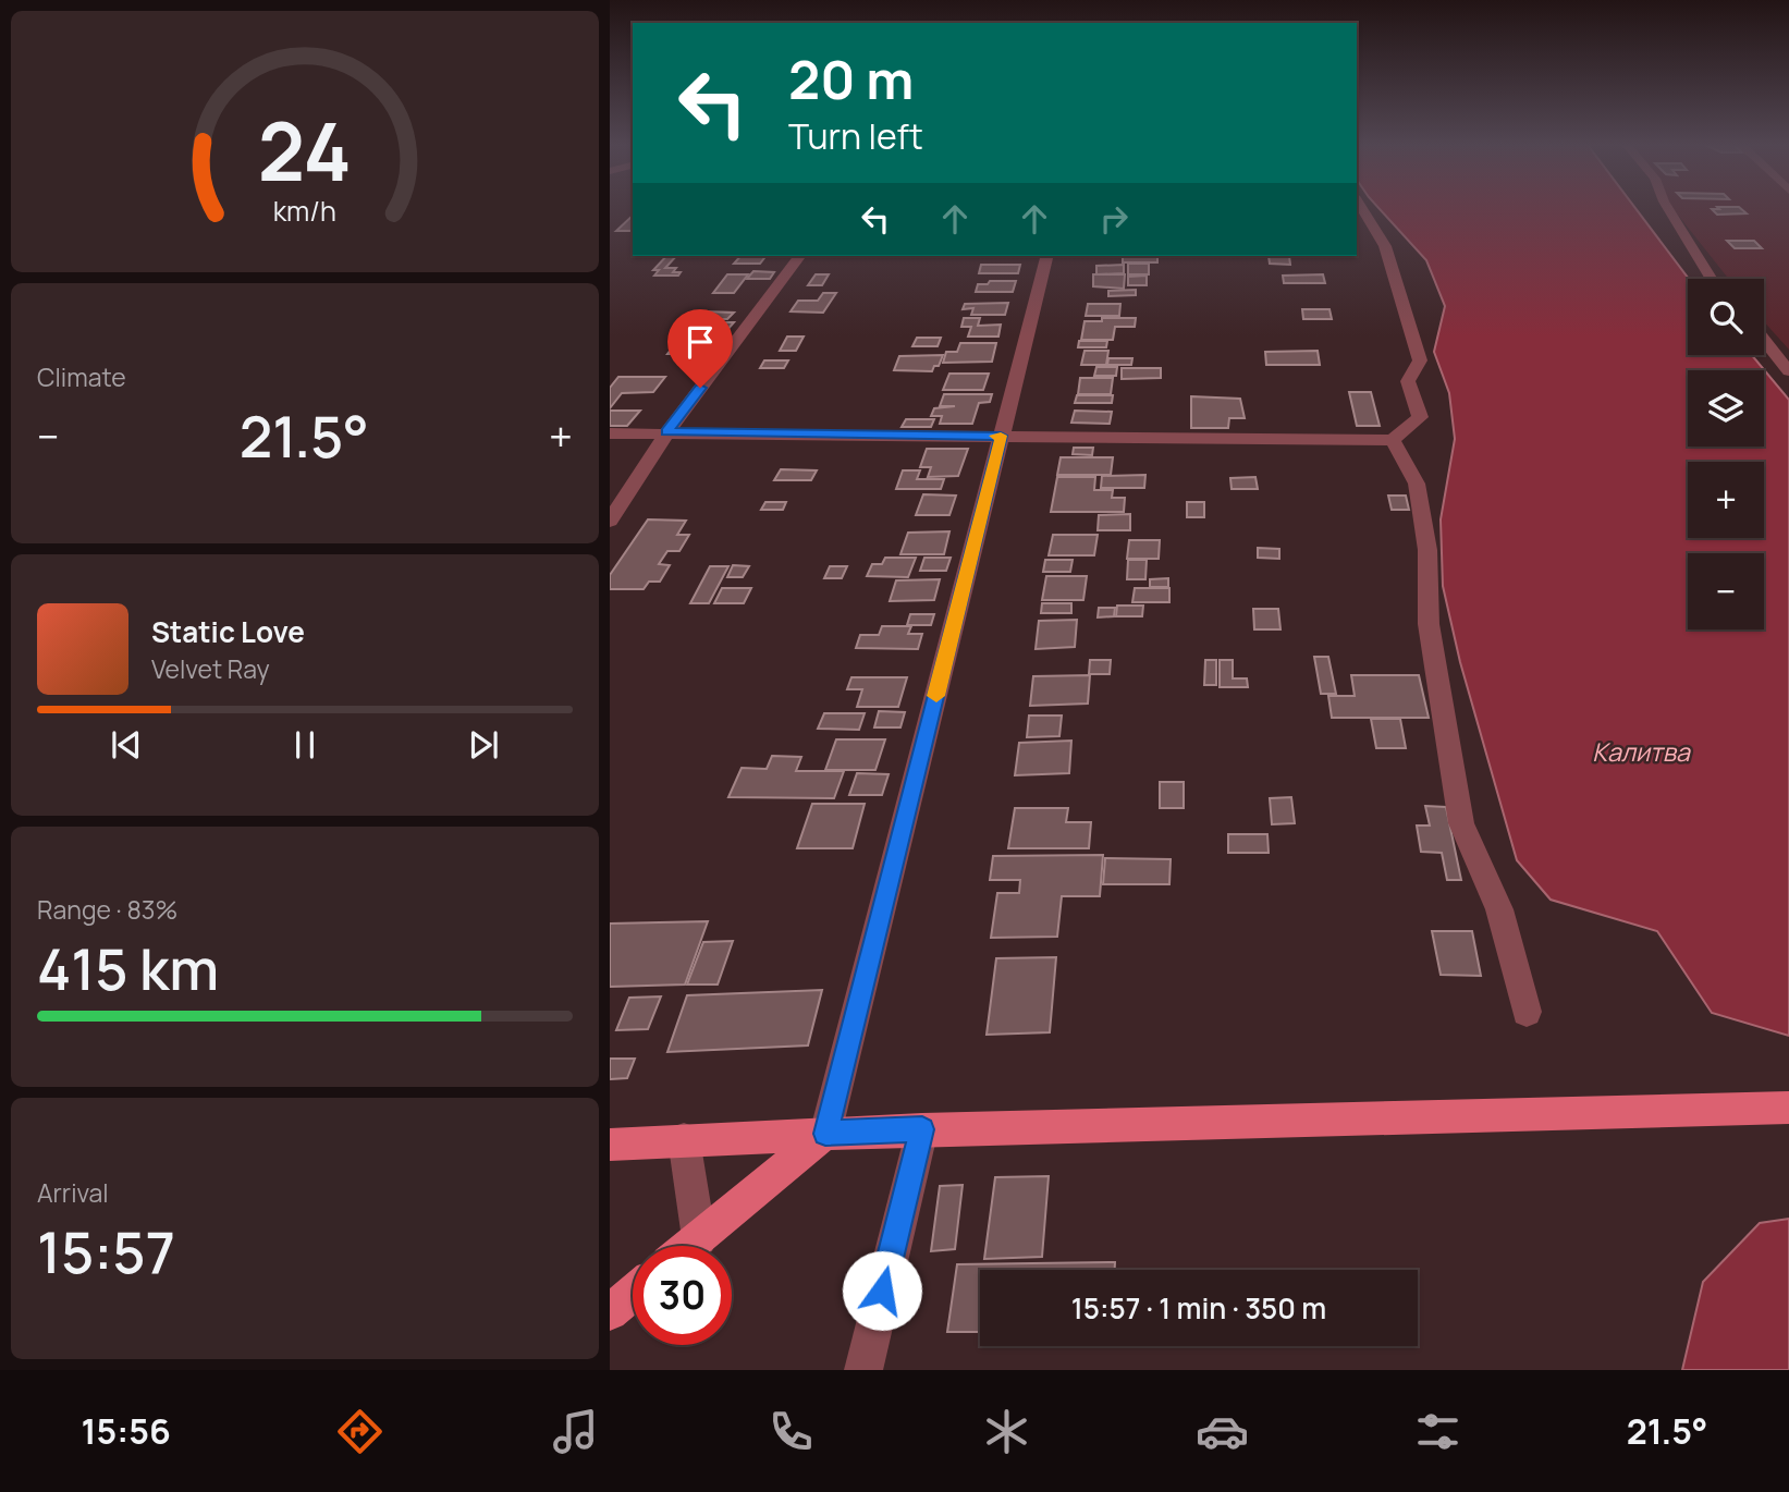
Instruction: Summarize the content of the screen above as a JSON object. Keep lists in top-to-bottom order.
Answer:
{
  "water": ["Калитва"],
  "page": {
    "turn": ["20 m", "Turn left"],
    "map_buttons": ["+", "−"],
    "tile": [
      "Climate",
      ["Range · 83%", "415 km"],
      ["Arrival", "15:57"]
    ],
    "heat": ["−", "21.5°", "+"],
    "song": ["Static Love", "Velvet Ray"],
    "limit": "30",
    "trip": "15:57 · 1 min · 350 m",
    "tabs": ["15:56", "21.5°"],
    "gauge": ["24", "km/h"]
  }
}
